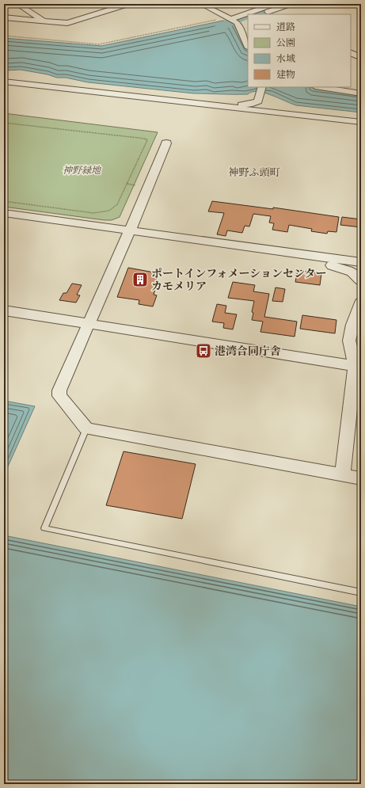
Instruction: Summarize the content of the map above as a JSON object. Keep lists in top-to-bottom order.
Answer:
{
  "districts": ["神野ふ頭町"],
  "parks": ["神野緑地"],
  "places": {
    "building": ["ポートインフォメーションセンター カモメリア"],
    "bus stop": ["港湾合同庁舎"]
  },
  "legend": [
    "道路",
    "公園",
    "水域",
    "建物"
  ]
}
